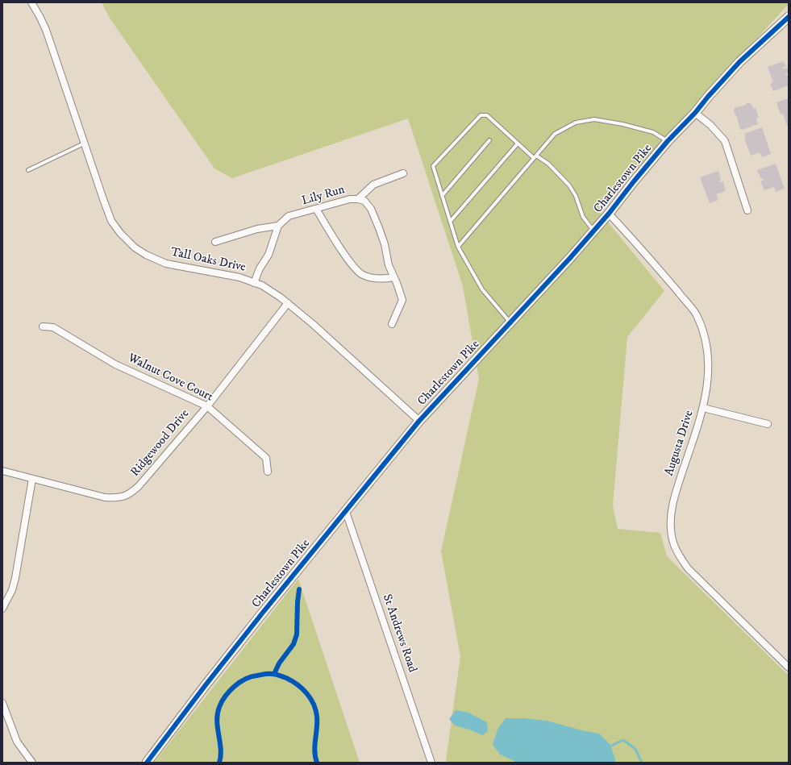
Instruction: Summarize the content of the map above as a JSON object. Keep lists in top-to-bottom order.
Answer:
{
  "streets": {
    "street": [
      "Charlestown Pike",
      "Lily Run",
      "Tall Oaks Drive",
      "Walnut Cove Court",
      "Ridgewood Drive",
      "Augusta Drive",
      "St Andrews Road"
    ]
  },
  "crossings": [
    ["Charlestown Pike", "Tall Oaks Drive"],
    ["Charlestown Pike", "Augusta Drive"],
    ["Charlestown Pike", "St Andrews Road"],
    ["Tall Oaks Drive", "Ridgewood Drive"],
    ["Walnut Cove Court", "Ridgewood Drive"]
  ]
}
